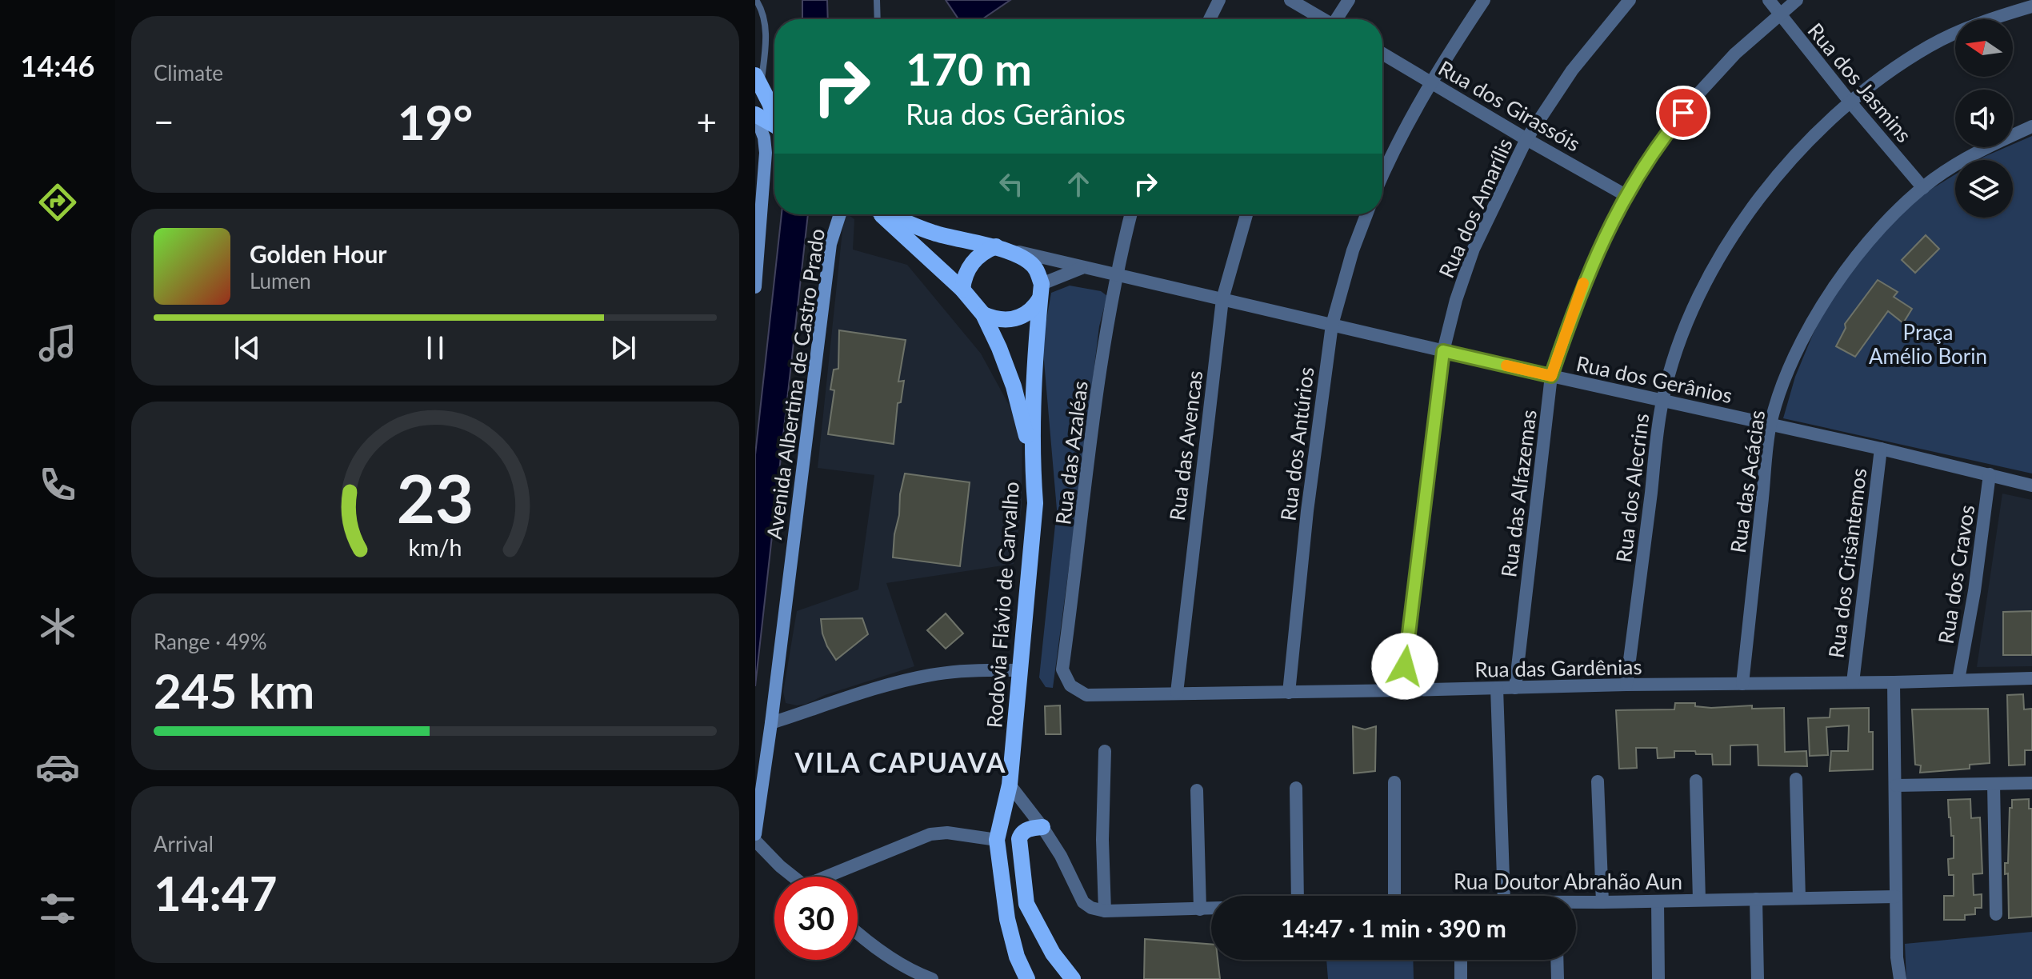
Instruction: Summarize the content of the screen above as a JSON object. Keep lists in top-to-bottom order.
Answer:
{
  "streets": {
    "main road": ["Avenida Albertina de Castro Prado", "Rodovia Flávio de Carvalho"],
    "street": [
      "Rua dos Jasmins",
      "Rua dos Girassóis",
      "Rua dos Amarílis",
      "Rua dos Gerânios",
      "Rua dos Antúrios",
      "Rua das Avencas",
      "Rua das Azaléas",
      "Rua das Acácias",
      "Rua dos Alecrins",
      "Rua das Alfazemas",
      "Rua dos Crisântemos",
      "Rua dos Cravos",
      "Rua das Gardênias",
      "Rua Doutor Abrahão Aun"
    ]
  },
  "crossings": [
    ["Rua dos Jasmins", "Rua das Acácias"],
    ["Rua dos Jasmins", "Rua dos Alecrins"],
    ["Rua dos Jasmins", "Rua das Alfazemas"],
    ["Rua dos Girassóis", "Rua dos Amarílis"],
    ["Rua dos Girassóis", "Rua das Alfazemas"],
    ["Rua dos Amarílis", "Rua dos Gerânios"],
    ["Rua dos Amarílis", "Rua das Gardênias"],
    ["Rua dos Gerânios", "Rua dos Antúrios"],
    ["Rua dos Gerânios", "Rua das Avencas"],
    ["Rua dos Gerânios", "Rua das Azaléas"],
    ["Rua dos Gerânios", "Rua das Acácias"],
    ["Rua dos Gerânios", "Rua dos Alecrins"],
    ["Rua dos Gerânios", "Rua das Alfazemas"],
    ["Rua dos Gerânios", "Rua dos Crisântemos"],
    ["Rua dos Gerânios", "Rua dos Cravos"],
    ["Rua dos Gerânios", "Rodovia Flávio de Carvalho"],
    ["Rua dos Antúrios", "Rua das Gardênias"],
    ["Rua das Avencas", "Rua das Gardênias"],
    ["Rua das Azaléas", "Rua das Gardênias"],
    ["Rua das Acácias", "Rua das Gardênias"],
    ["Rua dos Alecrins", "Rua das Gardênias"],
    ["Rua das Alfazemas", "Rua das Gardênias"],
    ["Rua dos Crisântemos", "Rua das Gardênias"],
    ["Rua dos Cravos", "Rua das Gardênias"]
  ],
  "districts": ["VILA CAPUAVA"],
  "parks": ["Praça Amélio Borin"],
  "north": "left",
  "page": {
    "tabs": "14:46",
    "tile": [
      "Climate",
      ["Range · 49%", "245 km"],
      ["Arrival", "14:47"]
    ],
    "turn": ["170 m", "Rua dos Gerânios"],
    "heat": ["−", "19°", "+"],
    "song": ["Golden Hour", "Lumen"],
    "limit": "30",
    "trip": "14:47 · 1 min · 390 m",
    "gauge": ["23", "km/h"]
  }
}
